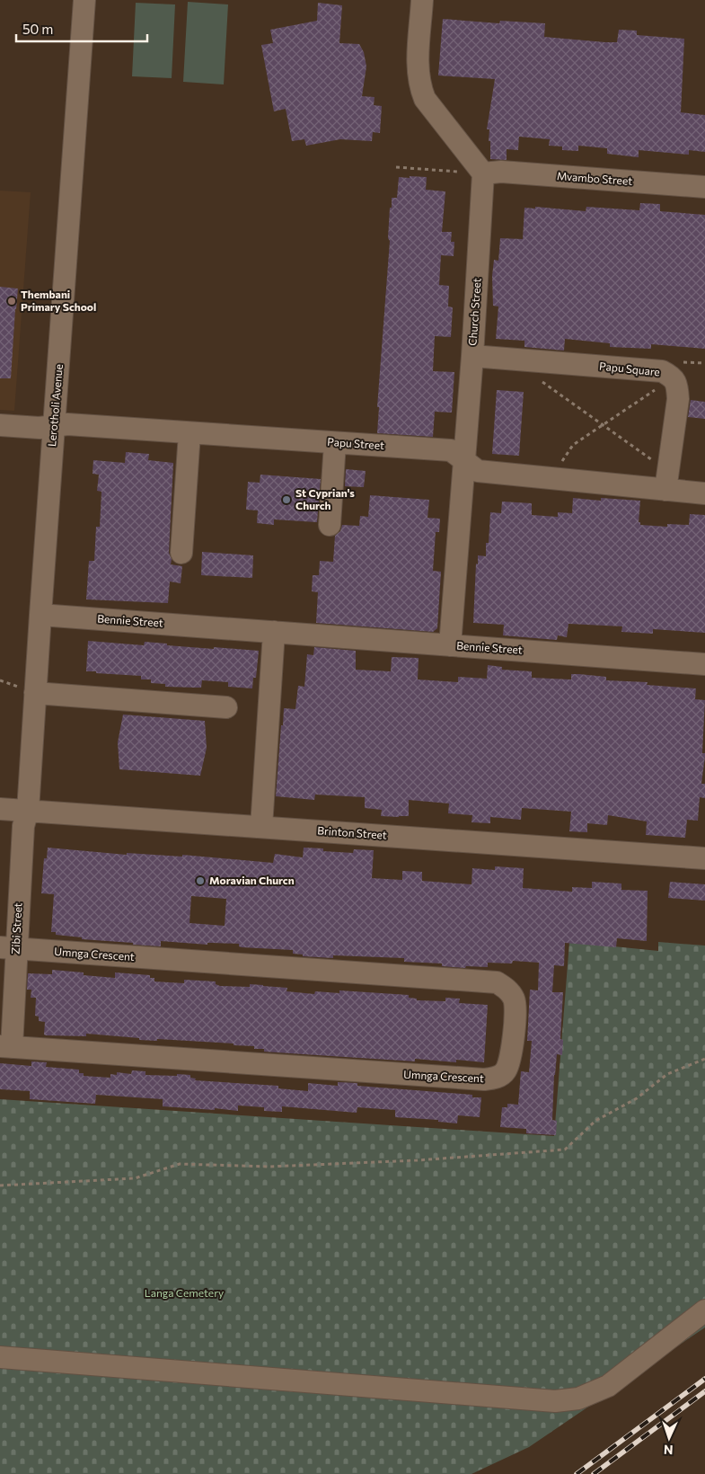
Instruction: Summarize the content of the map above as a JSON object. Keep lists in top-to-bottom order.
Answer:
{
  "streets": {
    "street": [
      "Mvambo Street",
      "Church Street",
      "Papu Square",
      "Lerotholi Avenue",
      "Papu Street",
      "Bennie Street",
      "Brinton Street",
      "Zibi Street",
      "Umnga Crescent"
    ]
  },
  "crossings": [
    ["Mvambo Street", "Church Street"],
    ["Church Street", "Papu Square"],
    ["Church Street", "Papu Street"],
    ["Church Street", "Bennie Street"],
    ["Papu Square", "Papu Street"],
    ["Lerotholi Avenue", "Papu Street"],
    ["Lerotholi Avenue", "Bennie Street"],
    ["Lerotholi Avenue", "Brinton Street"],
    ["Lerotholi Avenue", "Zibi Street"],
    ["Brinton Street", "Zibi Street"],
    ["Zibi Street", "Umnga Crescent"]
  ],
  "parks": ["Langa Cemetery"],
  "places": ["Thembani Primary School", "St Cyprian's Church", "Moravian Churcn"],
  "scale_bar": "50 m",
  "north": "bottom"
}
